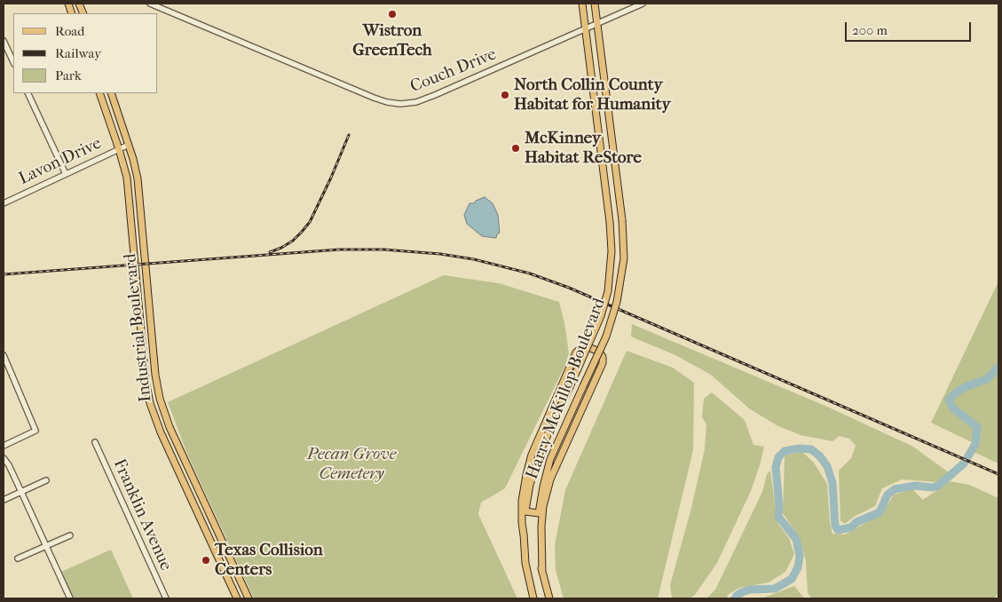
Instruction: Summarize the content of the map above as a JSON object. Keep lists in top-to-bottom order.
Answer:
{
  "streets": {
    "main road": ["Industrial Boulevard", "Harry McKillop Boulevard"],
    "street": ["Couch Drive", "Lavon Drive", "Franklin Avenue"]
  },
  "crossings": [
    ["Couch Drive", "Harry McKillop Boulevard"],
    ["Lavon Drive", "Industrial Boulevard"]
  ],
  "parks": ["Pecan Grove Cemetery"],
  "places": [
    "Wistron GreenTech",
    "North Collin County Habitat for Humanity",
    "McKinney Habitat ReStore",
    "Texas Collision Centers"
  ],
  "legend": ["Road", "Railway", "Park"],
  "scale_bar": "200 m"
}
